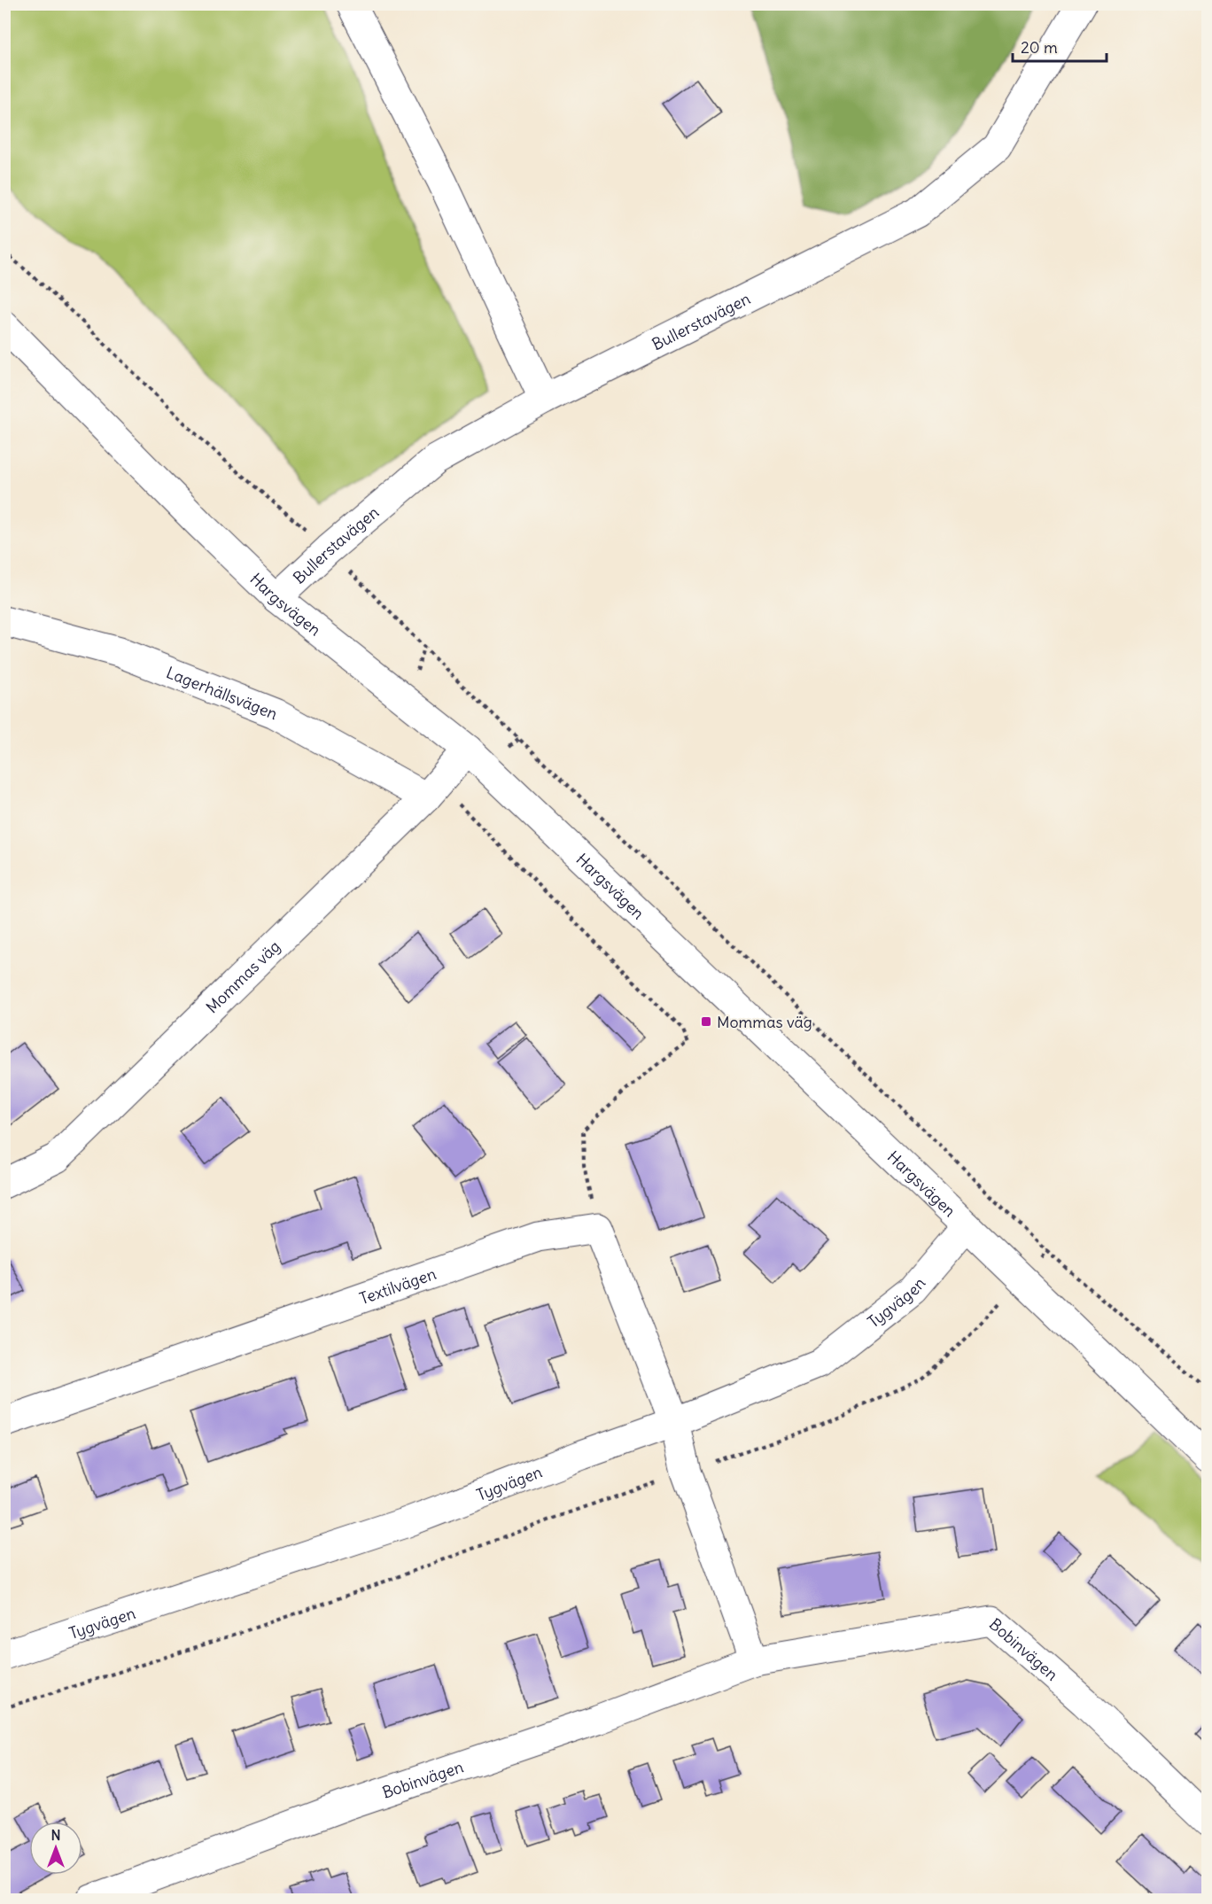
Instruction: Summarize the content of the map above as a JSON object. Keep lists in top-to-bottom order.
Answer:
{
  "streets": {
    "street": [
      "Bullerstavägen",
      "Hargsvägen",
      "Lagerhällsvägen",
      "Mommas väg",
      "Textilvägen",
      "Tygvägen",
      "Bobinvägen"
    ]
  },
  "crossings": [
    ["Bullerstavägen", "Hargsvägen"],
    ["Hargsvägen", "Mommas väg"],
    ["Hargsvägen", "Tygvägen"],
    ["Lagerhällsvägen", "Mommas väg"]
  ],
  "places": {
    "transit": ["Mommas väg"]
  },
  "scale_bar": "20 m",
  "north": "top"
}
